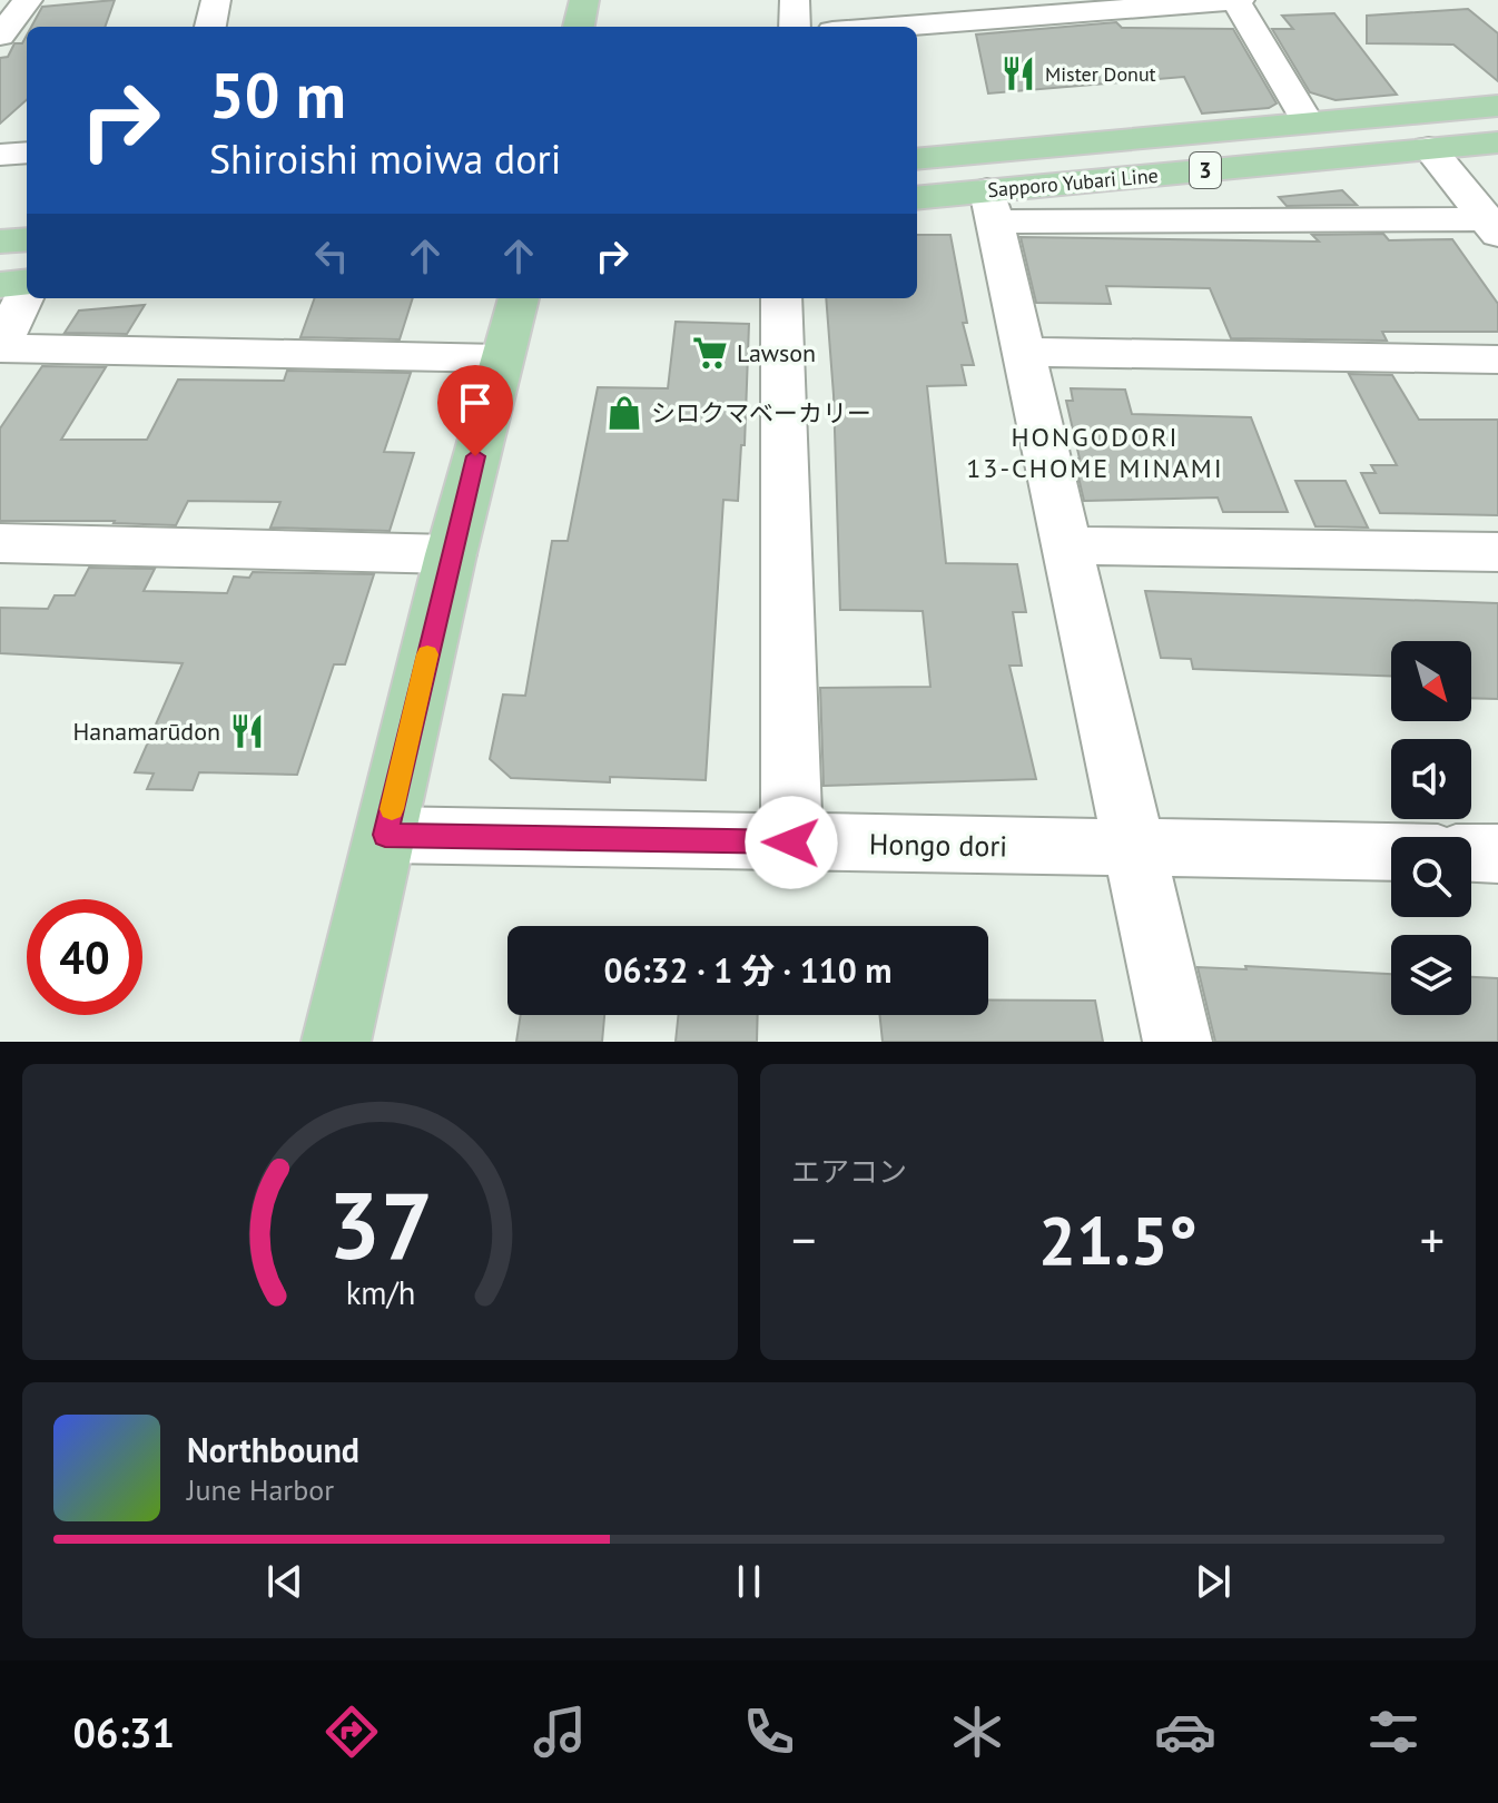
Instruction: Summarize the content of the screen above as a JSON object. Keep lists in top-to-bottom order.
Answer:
{
  "streets": {
    "main road": ["3", "Sapporo Yubari Line"],
    "street": ["Hongo dori"]
  },
  "districts": ["HONGODORI 13-CHOME MINAMI"],
  "places": {
    "restaurant": ["Mister Donut", "Hanamarūdon"],
    "supermarket": ["Lawson"],
    "shop": ["シロクマベーカリー"]
  },
  "north": "bottom right",
  "page": {
    "turn": ["50 m", "Shiroishi moiwa dori"],
    "limit": "40",
    "trip": "06:32 · 1 分 · 110 m",
    "tile": "エアコン",
    "heat": ["−", "21.5°", "+"],
    "song": ["Northbound", "June Harbor"],
    "tabs": "06:31",
    "gauge": ["37", "km/h"]
  }
}
